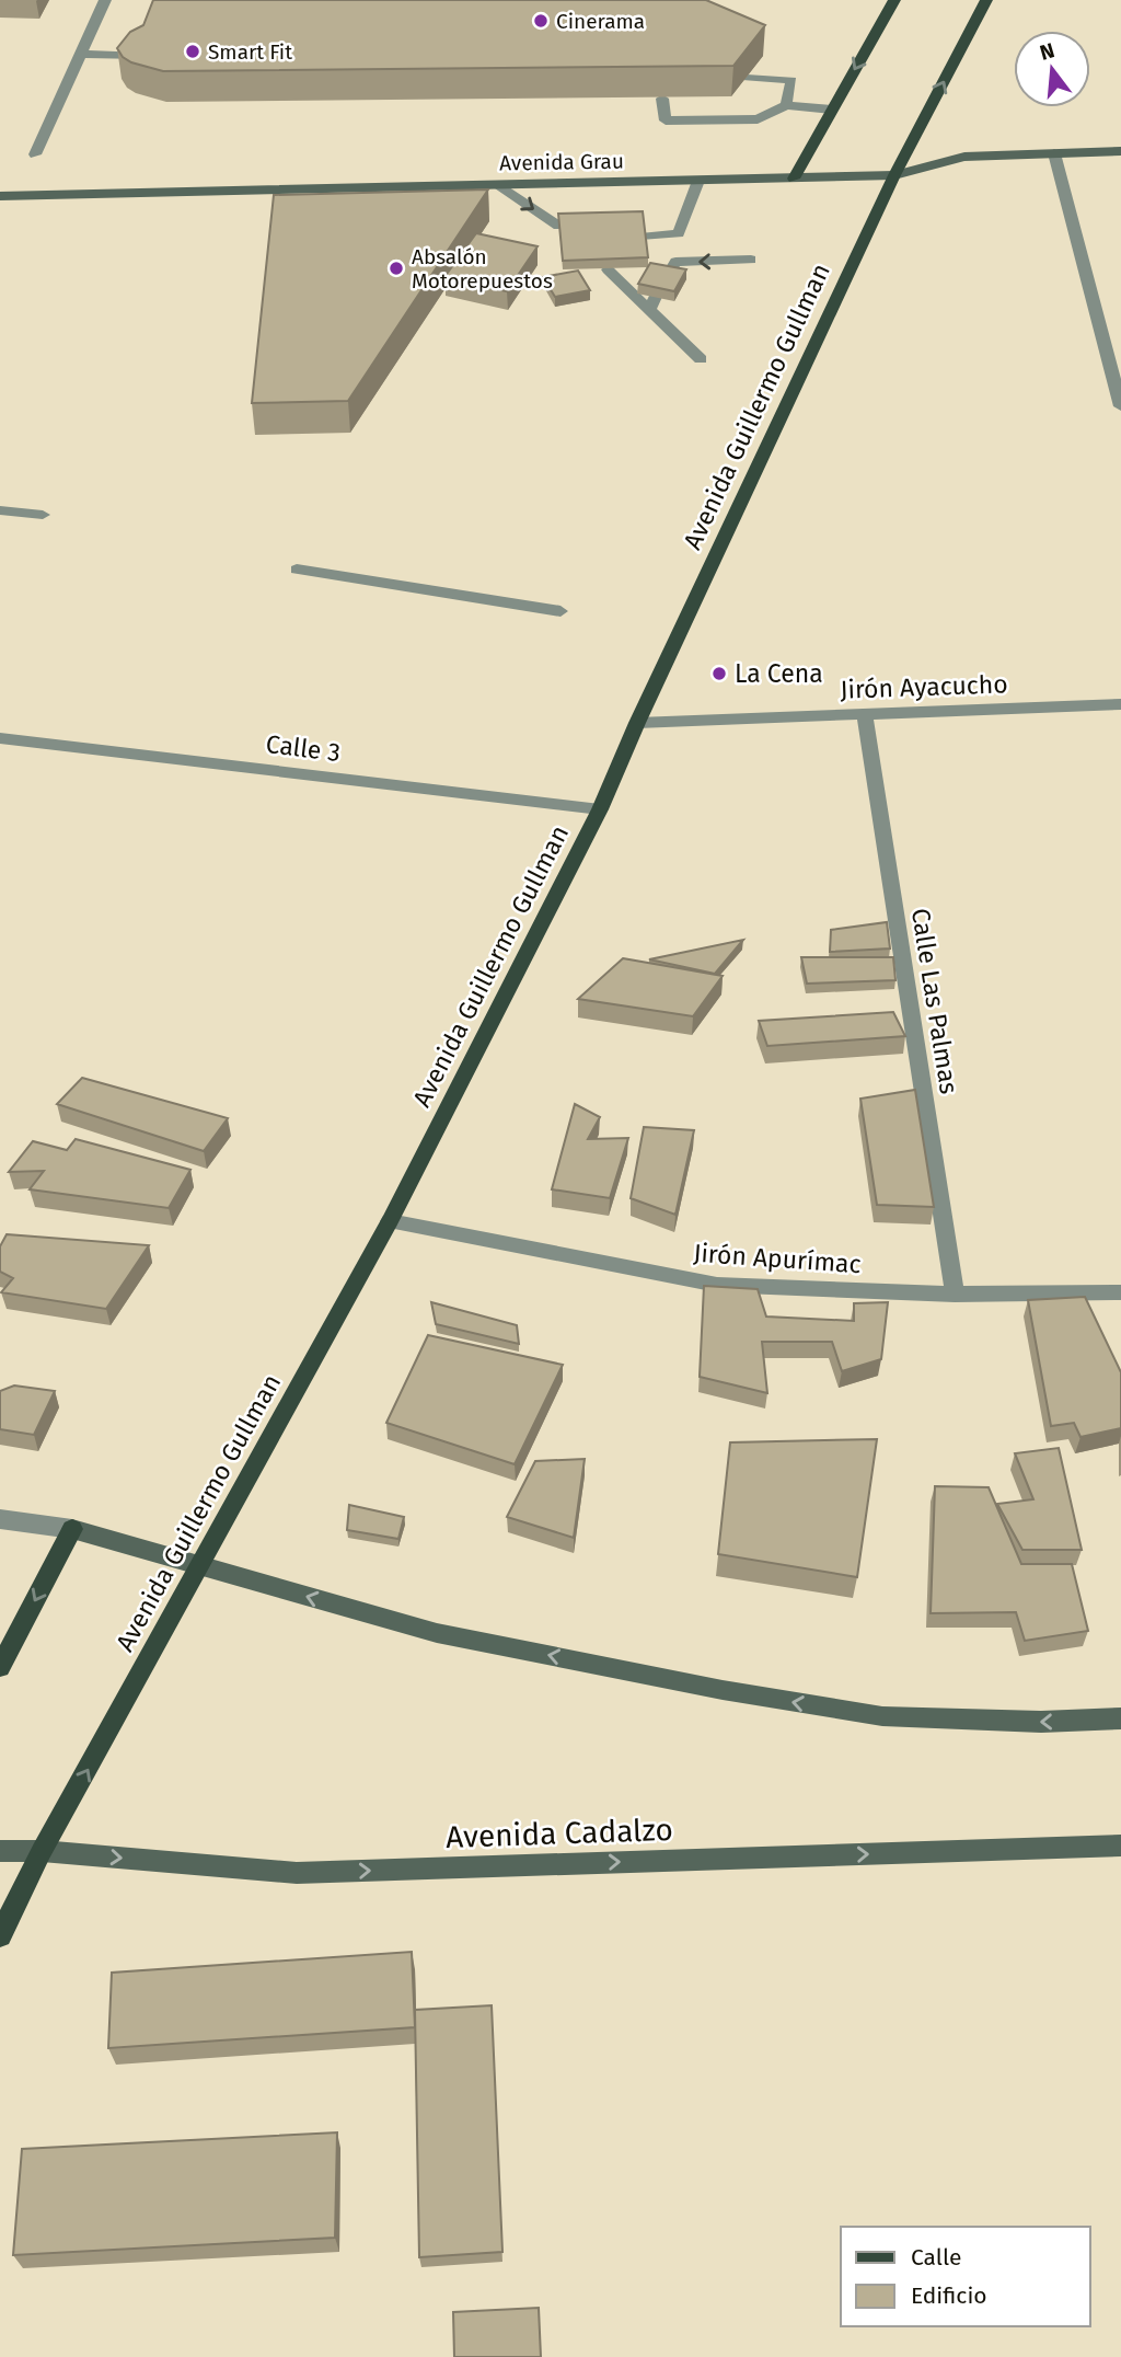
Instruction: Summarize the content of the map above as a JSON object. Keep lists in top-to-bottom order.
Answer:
{
  "streets": {
    "main road": ["Avenida Guillermo Gullman"],
    "street": [
      "Avenida Grau",
      "Jirón Ayacucho",
      "Calle 3",
      "Calle Las Palmas",
      "Jirón Apurímac",
      "Avenida Cadalzo"
    ]
  },
  "crossings": [
    ["Avenida Grau", "Avenida Guillermo Gullman"],
    ["Avenida Guillermo Gullman", "Jirón Ayacucho"],
    ["Avenida Guillermo Gullman", "Calle 3"],
    ["Avenida Guillermo Gullman", "Jirón Apurímac"],
    ["Avenida Guillermo Gullman", "Avenida Cadalzo"],
    ["Jirón Ayacucho", "Calle Las Palmas"],
    ["Calle Las Palmas", "Jirón Apurímac"]
  ],
  "places": [
    "Cinerama",
    "Smart Fit",
    "Absalón Motorepuestos",
    "La Cena"
  ],
  "legend": ["Calle", "Edificio"],
  "north": "top"
}
